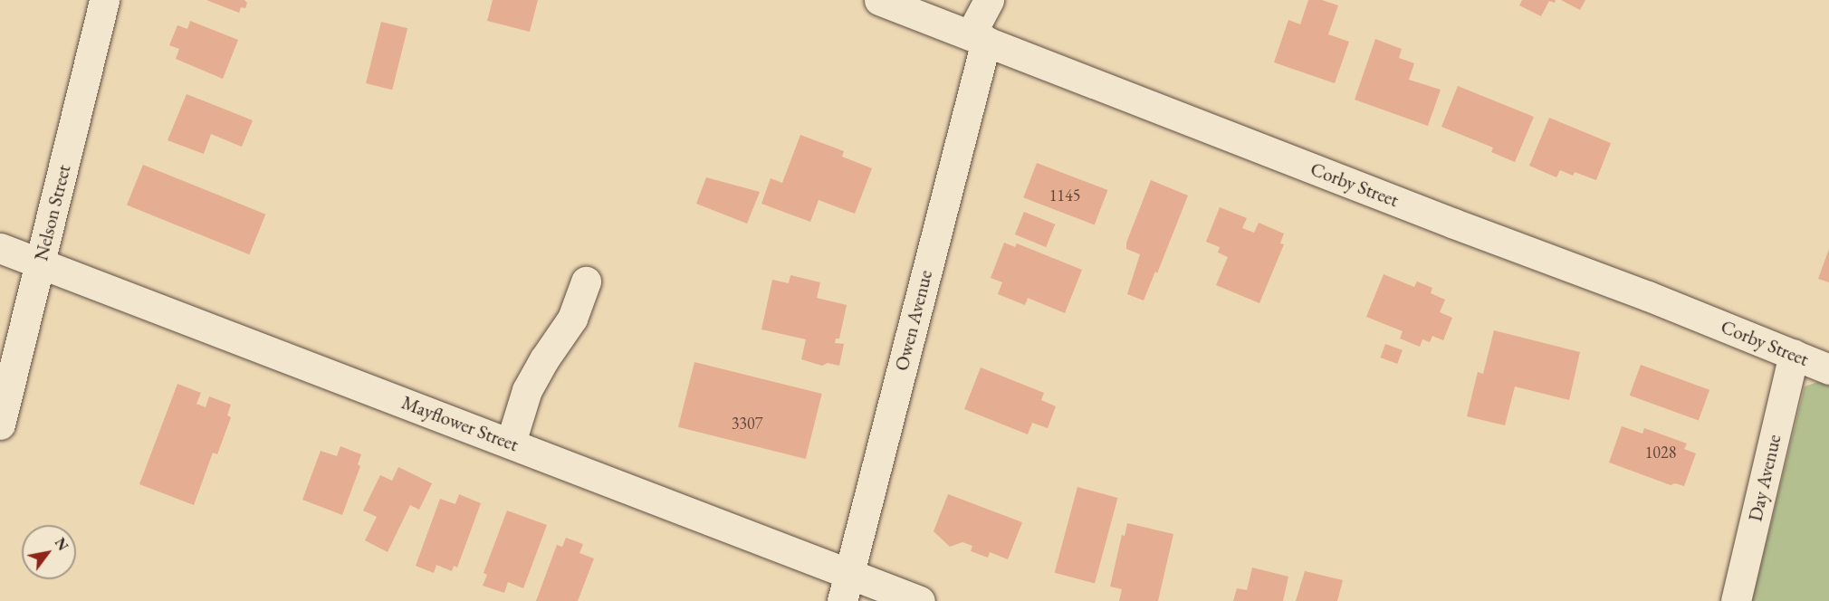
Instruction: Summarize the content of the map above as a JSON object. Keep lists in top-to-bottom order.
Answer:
{
  "streets": {
    "street": [
      "Corby Street",
      "Nelson Street",
      "Owen Avenue",
      "Mayflower Street",
      "Day Avenue"
    ]
  },
  "crossings": [
    ["Corby Street", "Owen Avenue"],
    ["Corby Street", "Day Avenue"],
    ["Nelson Street", "Mayflower Street"],
    ["Owen Avenue", "Mayflower Street"]
  ],
  "house_numbers": ["1145", "3307", "1028"],
  "north": "top right"
}
